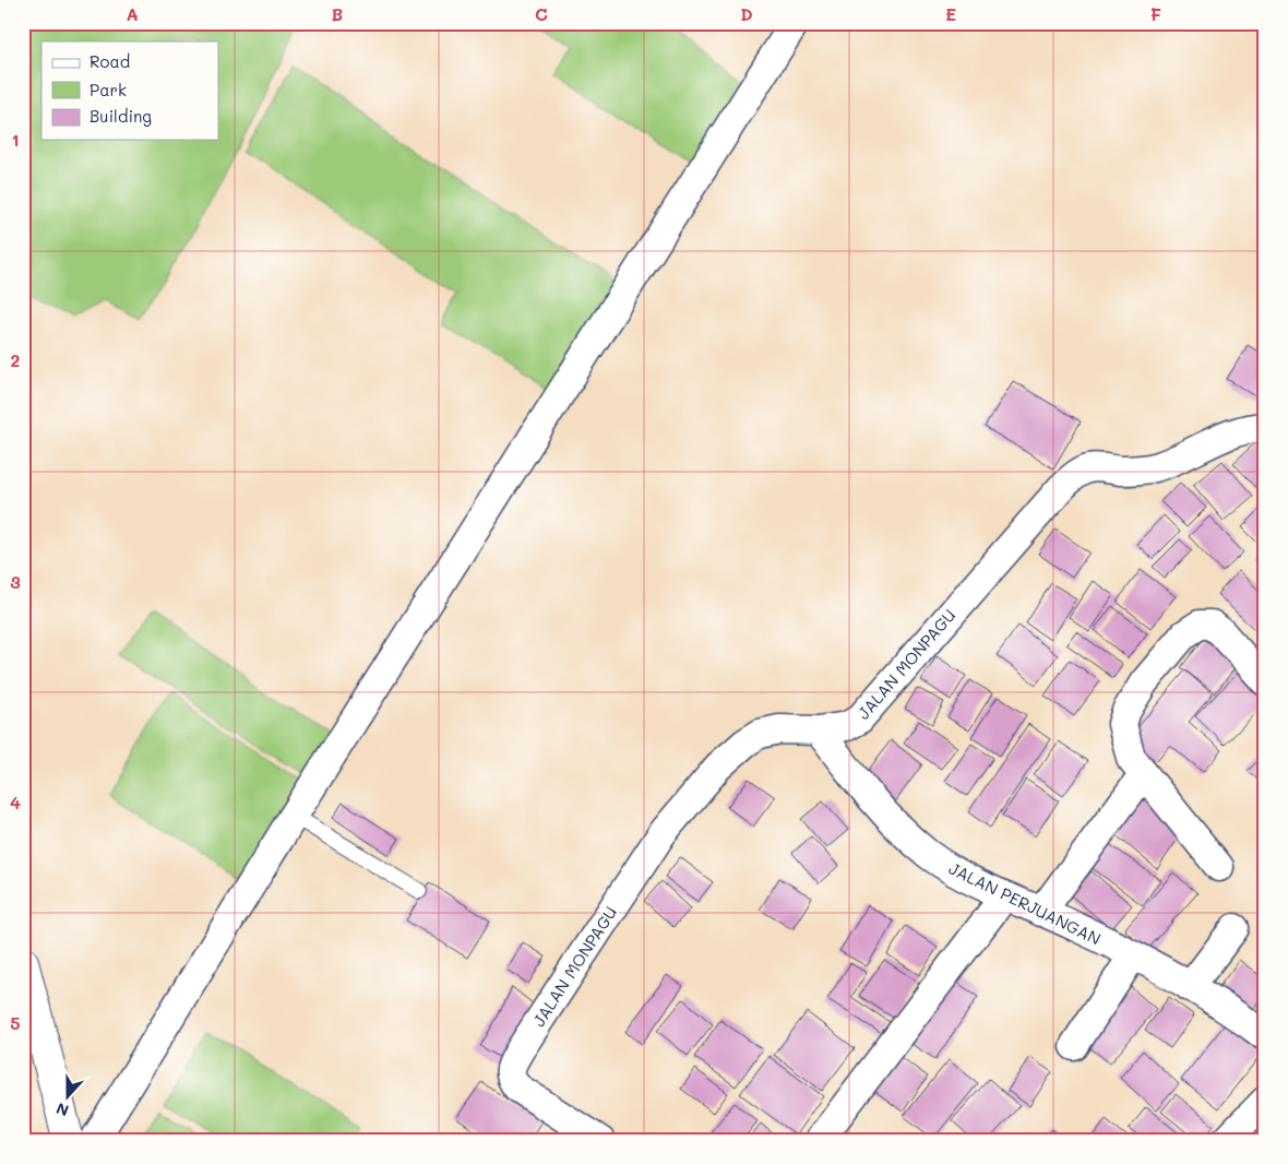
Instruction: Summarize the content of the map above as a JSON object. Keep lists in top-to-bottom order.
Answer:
{
  "streets": {
    "street": ["JALAN MONPAGU", "JALAN PERJUANGAN"]
  },
  "crossings": [
    ["JALAN MONPAGU", "JALAN PERJUANGAN"]
  ],
  "legend": ["Road", "Park", "Building"],
  "north": "bottom",
  "grid": {
    "columns": [
      "A",
      "B",
      "C",
      "D",
      "E",
      "F"
    ],
    "rows": [
      "1",
      "2",
      "3",
      "4",
      "5"
    ]
  }
}
